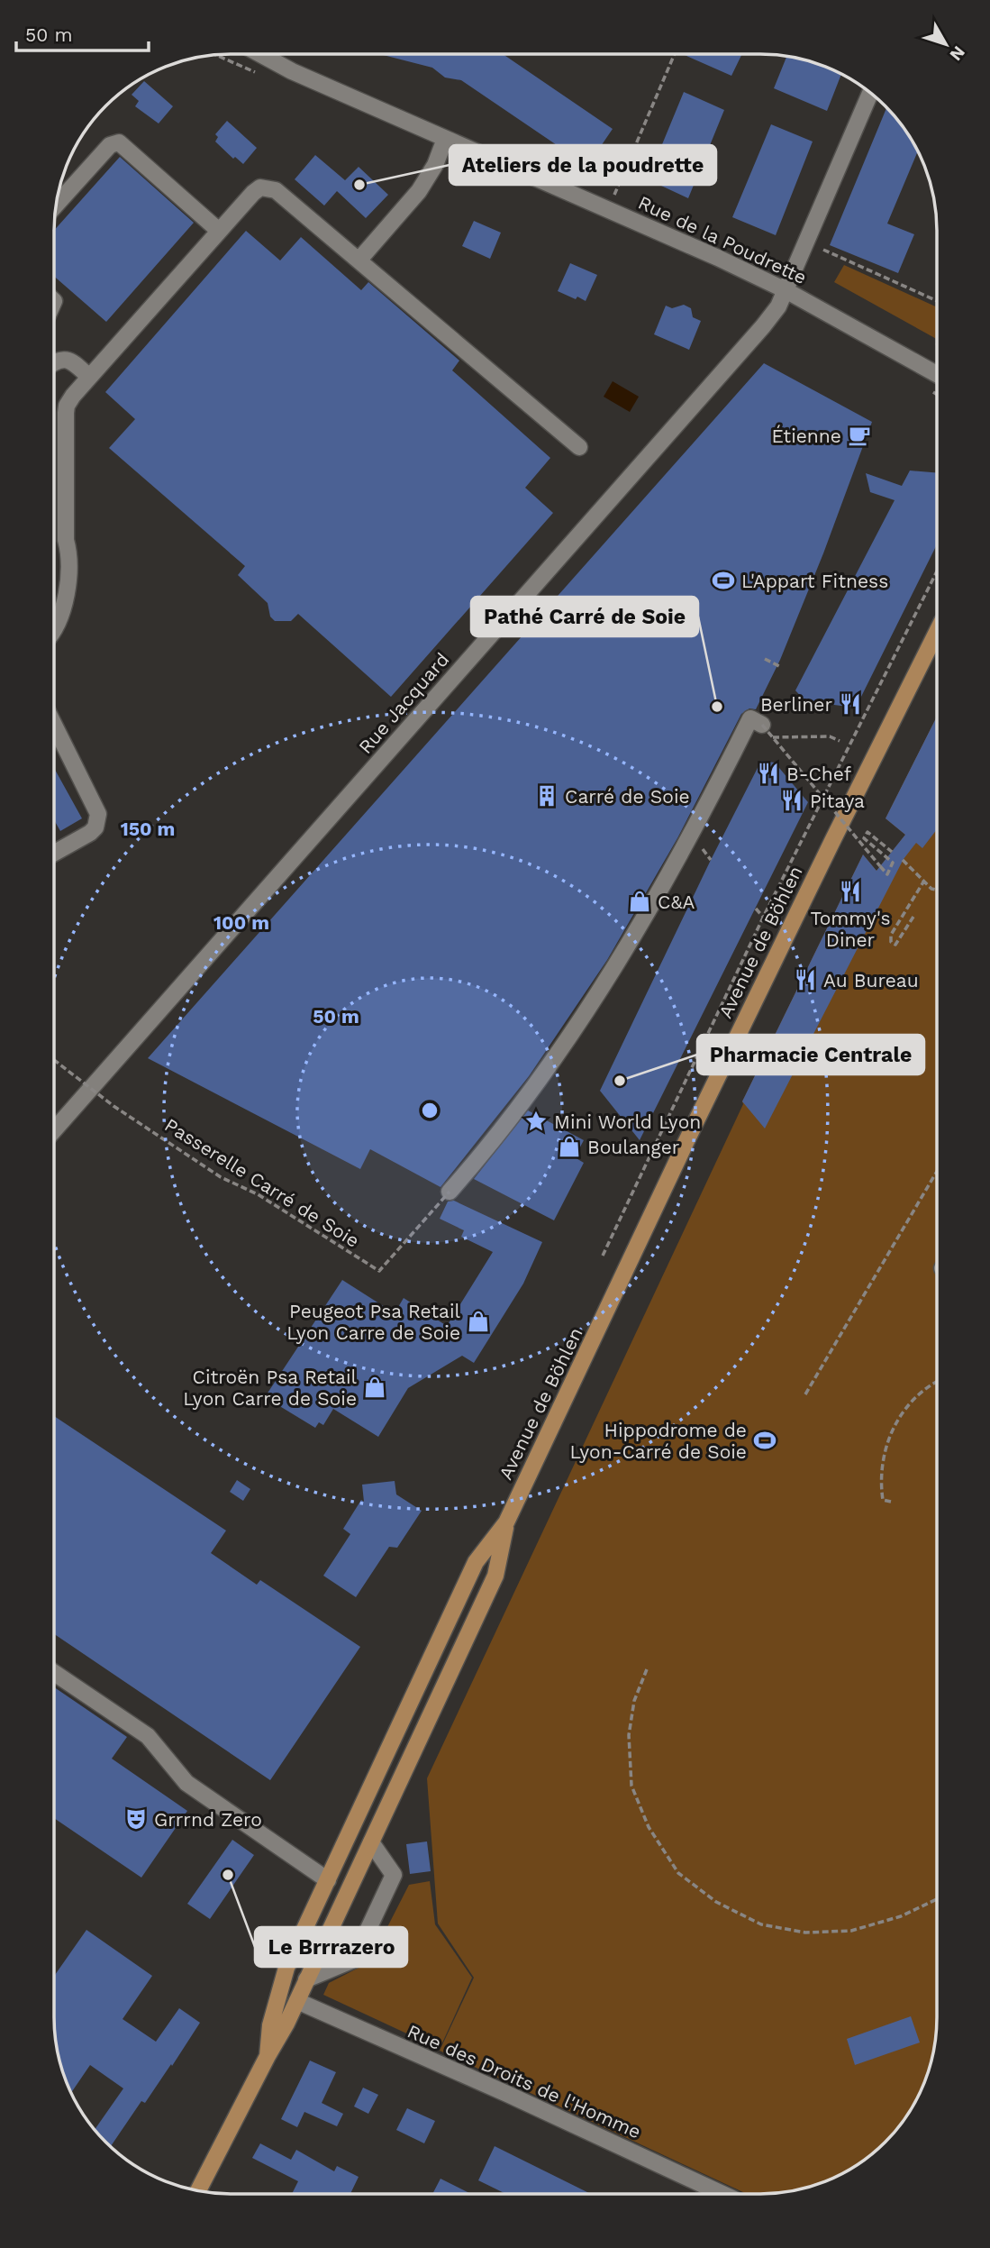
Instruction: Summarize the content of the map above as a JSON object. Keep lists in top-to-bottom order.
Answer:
{
  "streets": {
    "main road": ["Avenue de Böhlen"],
    "street": ["Rue de la Poudrette", "Rue Jacquard", "Rue des Droits de l'Homme"],
    "path": ["Passerelle Carré de Soie"]
  },
  "crossings": [
    ["Rue de la Poudrette", "Rue Jacquard"],
    ["Avenue de Böhlen", "Rue des Droits de l'Homme"]
  ],
  "places": {
    "other": [
      "Ateliers de la poudrette",
      "Pathé Carré de Soie",
      "Pharmacie Centrale",
      "Le Brrrazero"
    ],
    "cafe": ["Étienne"],
    "sports": ["L'Appart Fitness", "Hippodrome de Lyon-Carré de Soie"],
    "restaurant": [
      "Berliner",
      "B-Chef",
      "Pitaya",
      "Tommy's Diner",
      "Au Bureau"
    ],
    "building": ["Carré de Soie"],
    "shop": [
      "C&A",
      "Boulanger",
      "Peugeot Psa Retail Lyon Carre de Soie",
      "Citroën Psa Retail Lyon Carre de Soie"
    ],
    "place": ["Mini World Lyon"],
    "theatre": ["Grrrnd Zero"]
  },
  "scale_bar": "50 m",
  "north": "bottom right",
  "rings": ["150 m", "100 m", "50 m"]
}
